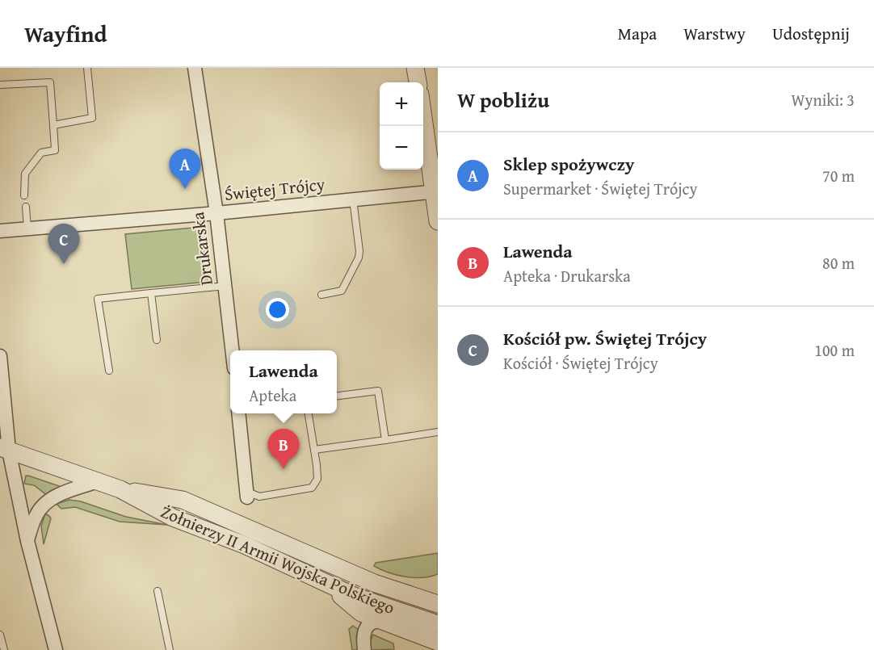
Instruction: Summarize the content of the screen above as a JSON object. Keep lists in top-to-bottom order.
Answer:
{
  "streets": {
    "street": ["Świętej Trójcy", "Drukarska", "Żołnierzy II Armii Wojska Polskiego"]
  },
  "crossings": [
    ["Świętej Trójcy", "Drukarska"]
  ],
  "page": {
    "header": "Wayfind",
    "nav": ["Mapa", "Warstwy", "Udostępnij"],
    "heading": ["W pobliżu", "Wyniki: 3"],
    "map_buttons": ["+", "−"],
    "list": [
      {
        "mark": "A",
        "name": "Sklep spożywczy",
        "note": "Supermarket · Świętej Trójcy",
        "value": "70 m"
      },
      {
        "mark": "B",
        "name": "Lawenda",
        "note": "Apteka · Drukarska",
        "value": "80 m"
      },
      {
        "mark": "C",
        "name": "Kościół pw. Świętej Trójcy",
        "note": "Kościół · Świętej Trójcy",
        "value": "100 m"
      }
    ],
    "pins": ["A", "C", "B"],
    "popup": ["Lawenda", "Apteka"]
  }
}
